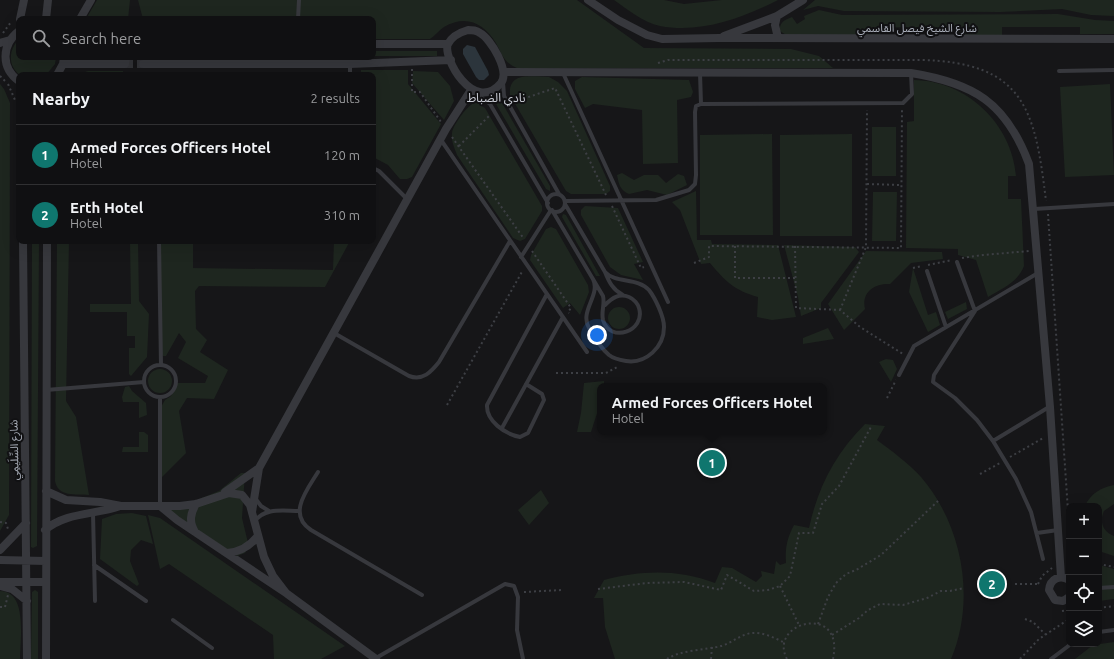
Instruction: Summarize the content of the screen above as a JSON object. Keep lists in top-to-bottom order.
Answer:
{
  "streets": {
    "street": ["شارع الشيخ فيصل القاسمي", "شارع السِّلَيمِي"]
  },
  "districts": ["نادي الضباط"],
  "page": {
    "search": "Search here",
    "heading": ["Nearby", "2 results"],
    "list": [
      {
        "mark": "1",
        "name": "Armed Forces Officers Hotel",
        "note": "Hotel",
        "value": "120 m"
      },
      {
        "mark": "2",
        "name": "Erth Hotel",
        "note": "Hotel",
        "value": "310 m"
      }
    ],
    "popup": ["Armed Forces Officers Hotel", "Hotel"],
    "pins": ["1", "2"],
    "map_buttons": ["+", "−"]
  }
}
